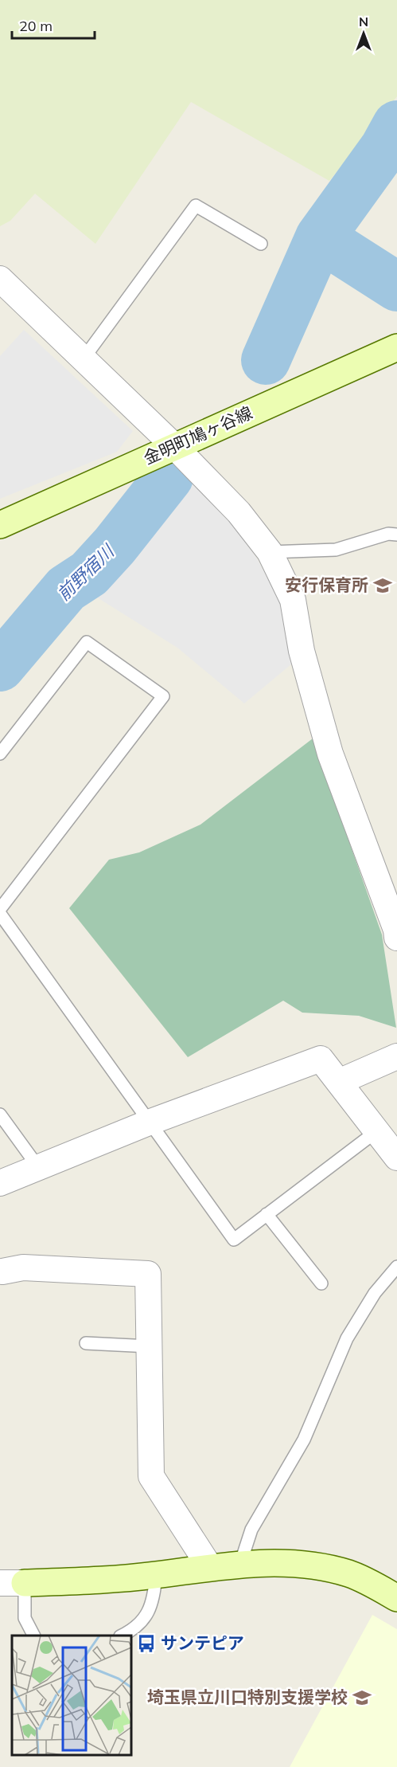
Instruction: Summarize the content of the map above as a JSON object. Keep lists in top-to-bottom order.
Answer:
{
  "streets": {
    "main road": ["金明町鳩ヶ谷線"]
  },
  "water": ["前野宿川"],
  "places": {
    "school or university": ["安行保育所", "埼玉県立川口特別支援学校"],
    "bus stop": ["サンテピア"]
  },
  "scale_bar": "20 m",
  "north": "top"
}
